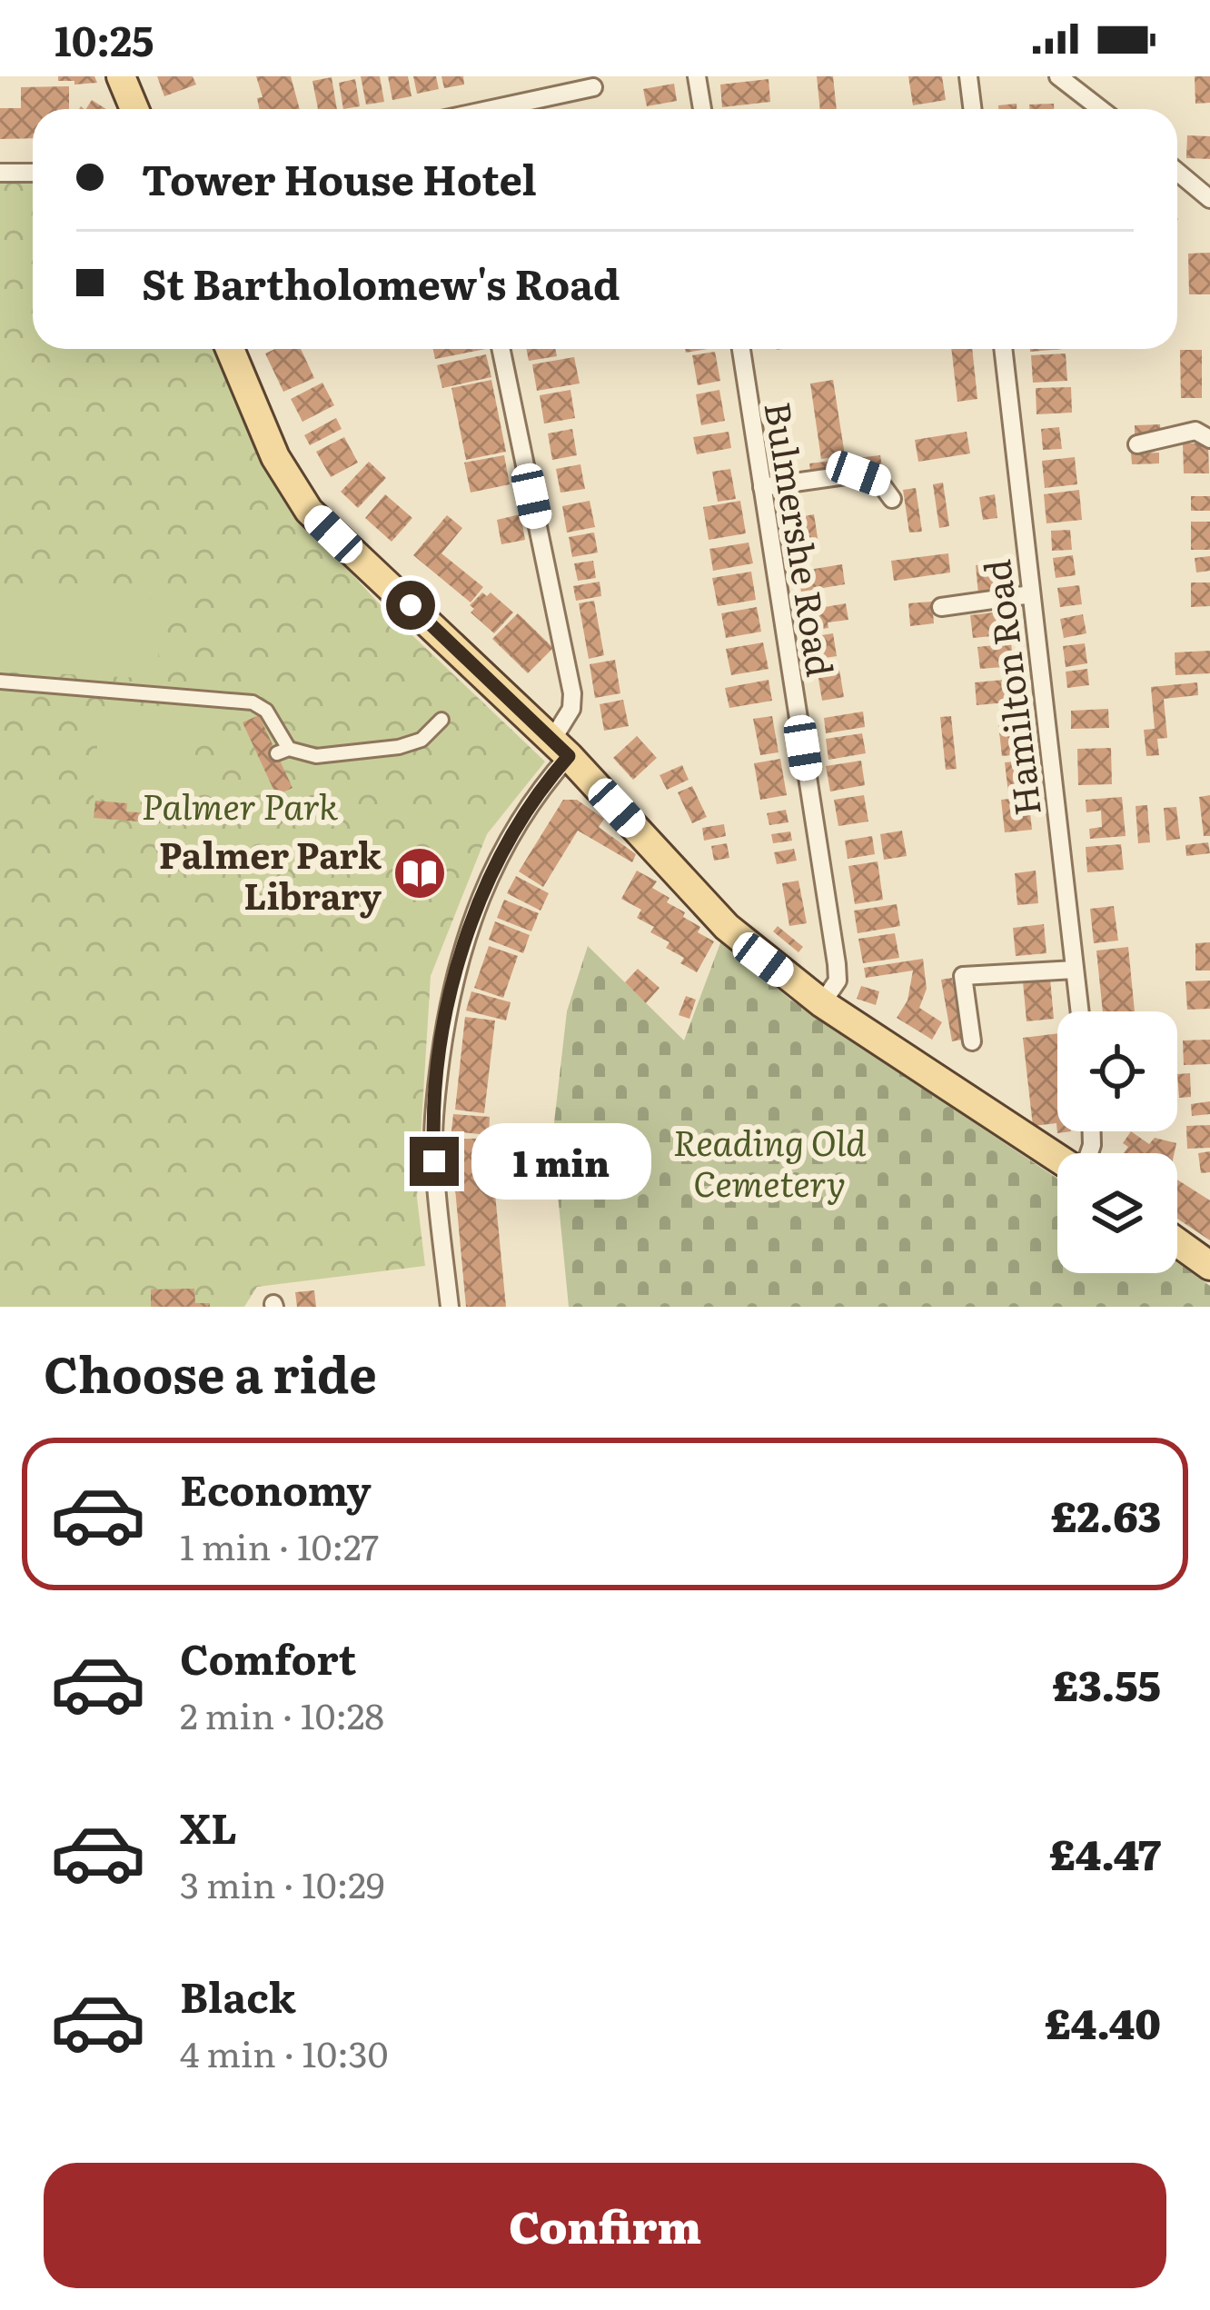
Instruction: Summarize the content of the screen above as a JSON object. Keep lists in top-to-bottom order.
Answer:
{
  "streets": {
    "street": ["Bulmershe Road", "Hamilton Road"]
  },
  "parks": ["Palmer Park", "Reading Old Cemetery"],
  "places": {
    "library": ["Palmer Park Library"]
  },
  "page": {
    "status": "10:25",
    "banner": ["Tower House Hotel", "St Bartholomew's Road"],
    "bubble": "1 min",
    "heading": "Choose a ride",
    "list": [
      {
        "name": "Economy",
        "note": "1 min · 10:27",
        "value": "£2.63"
      },
      {
        "name": "Comfort",
        "note": "2 min · 10:28",
        "value": "£3.55"
      },
      {
        "name": "XL",
        "note": "3 min · 10:29",
        "value": "£4.47"
      },
      {
        "name": "Black",
        "note": "4 min · 10:30",
        "value": "£4.40"
      }
    ],
    "buttons": "Confirm"
  }
}
